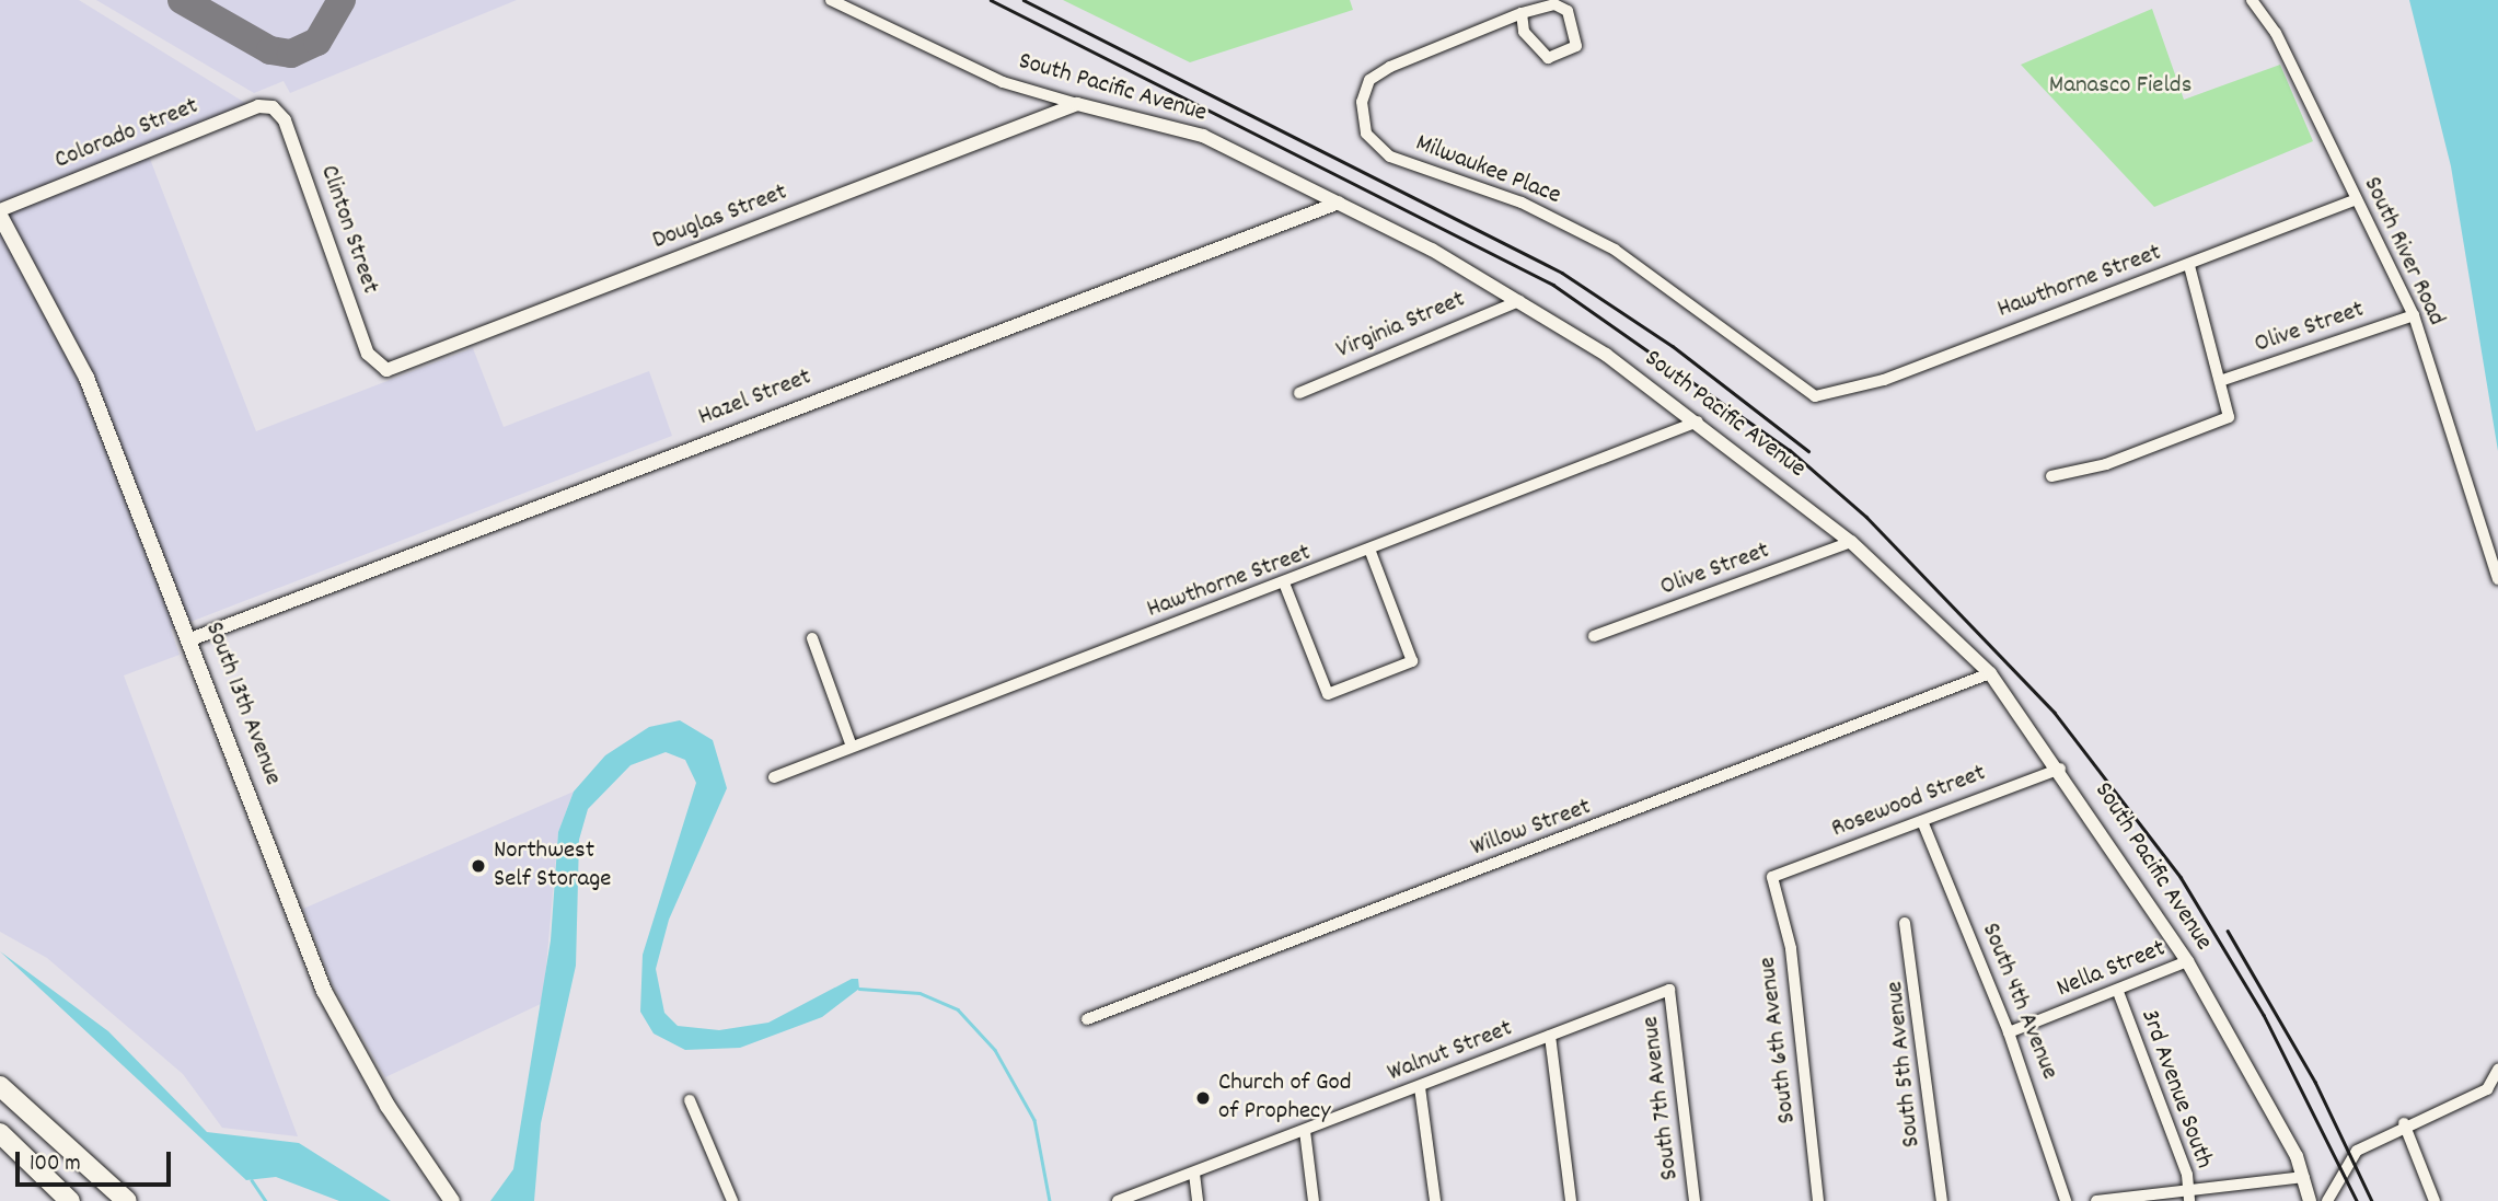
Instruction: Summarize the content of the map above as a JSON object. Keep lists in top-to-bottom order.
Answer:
{
  "streets": {
    "main road": ["South 13th Avenue"],
    "street": [
      "South Pacific Avenue",
      "Colorado Street",
      "Milwaukee Place",
      "Douglas Street",
      "Clinton Street",
      "South River Road",
      "Hawthorne Street",
      "Virginia Street",
      "Olive Street",
      "Hazel Street",
      "Rosewood Street",
      "Willow Street",
      "Nella Street",
      "South 4th Avenue",
      "South 6th Avenue",
      "Walnut Street",
      "South 5th Avenue",
      "3rd Avenue South",
      "South 7th Avenue"
    ]
  },
  "crossings": [
    ["South Pacific Avenue", "Douglas Street"],
    ["South Pacific Avenue", "Hawthorne Street"],
    ["South Pacific Avenue", "Virginia Street"],
    ["South Pacific Avenue", "Olive Street"],
    ["South Pacific Avenue", "Hazel Street"],
    ["South Pacific Avenue", "Rosewood Street"],
    ["South Pacific Avenue", "Willow Street"],
    ["South Pacific Avenue", "Nella Street"],
    ["Colorado Street", "Clinton Street"],
    ["Colorado Street", "South 13th Avenue"],
    ["Milwaukee Place", "Hawthorne Street"],
    ["Douglas Street", "Clinton Street"],
    ["South River Road", "Hawthorne Street"],
    ["South River Road", "Olive Street"],
    ["Hazel Street", "South 13th Avenue"],
    ["Rosewood Street", "South 4th Avenue"],
    ["Rosewood Street", "South 6th Avenue"],
    ["Nella Street", "South 4th Avenue"],
    ["Nella Street", "3rd Avenue South"],
    ["Walnut Street", "South 7th Avenue"]
  ],
  "parks": ["Manasco Fields"],
  "places": ["Northwest Self Storage", "Church of God of Prophecy"],
  "scale_bar": "100 m"
}
